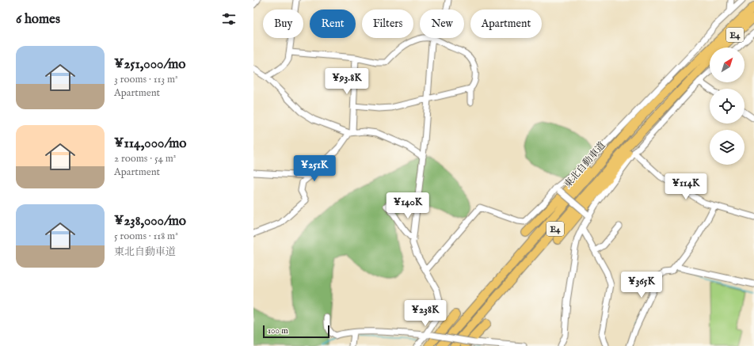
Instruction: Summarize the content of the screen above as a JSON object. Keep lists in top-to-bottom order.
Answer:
{
  "streets": {
    "highway": ["E4", "東北自動車道"]
  },
  "scale_bar": "100 m",
  "north": "top right",
  "page": {
    "heading": "6 homes",
    "chip": [
      "Buy",
      "Rent",
      "Filters",
      "New",
      "Apartment"
    ],
    "list": [
      {
        "name": "¥251,000/mo",
        "note": "3 rooms · 113 m² · Apartment"
      },
      {
        "name": "¥114,000/mo",
        "note": "2 rooms · 54 m² · Apartment"
      },
      {
        "name": "¥238,000/mo",
        "note": "5 rooms · 118 m² · 東北自動車道"
      }
    ],
    "price": [
      "¥93.8K",
      "¥251K",
      "¥114K",
      "¥140K",
      "¥365K",
      "¥238K"
    ],
    "scale": "100 m"
  }
}
